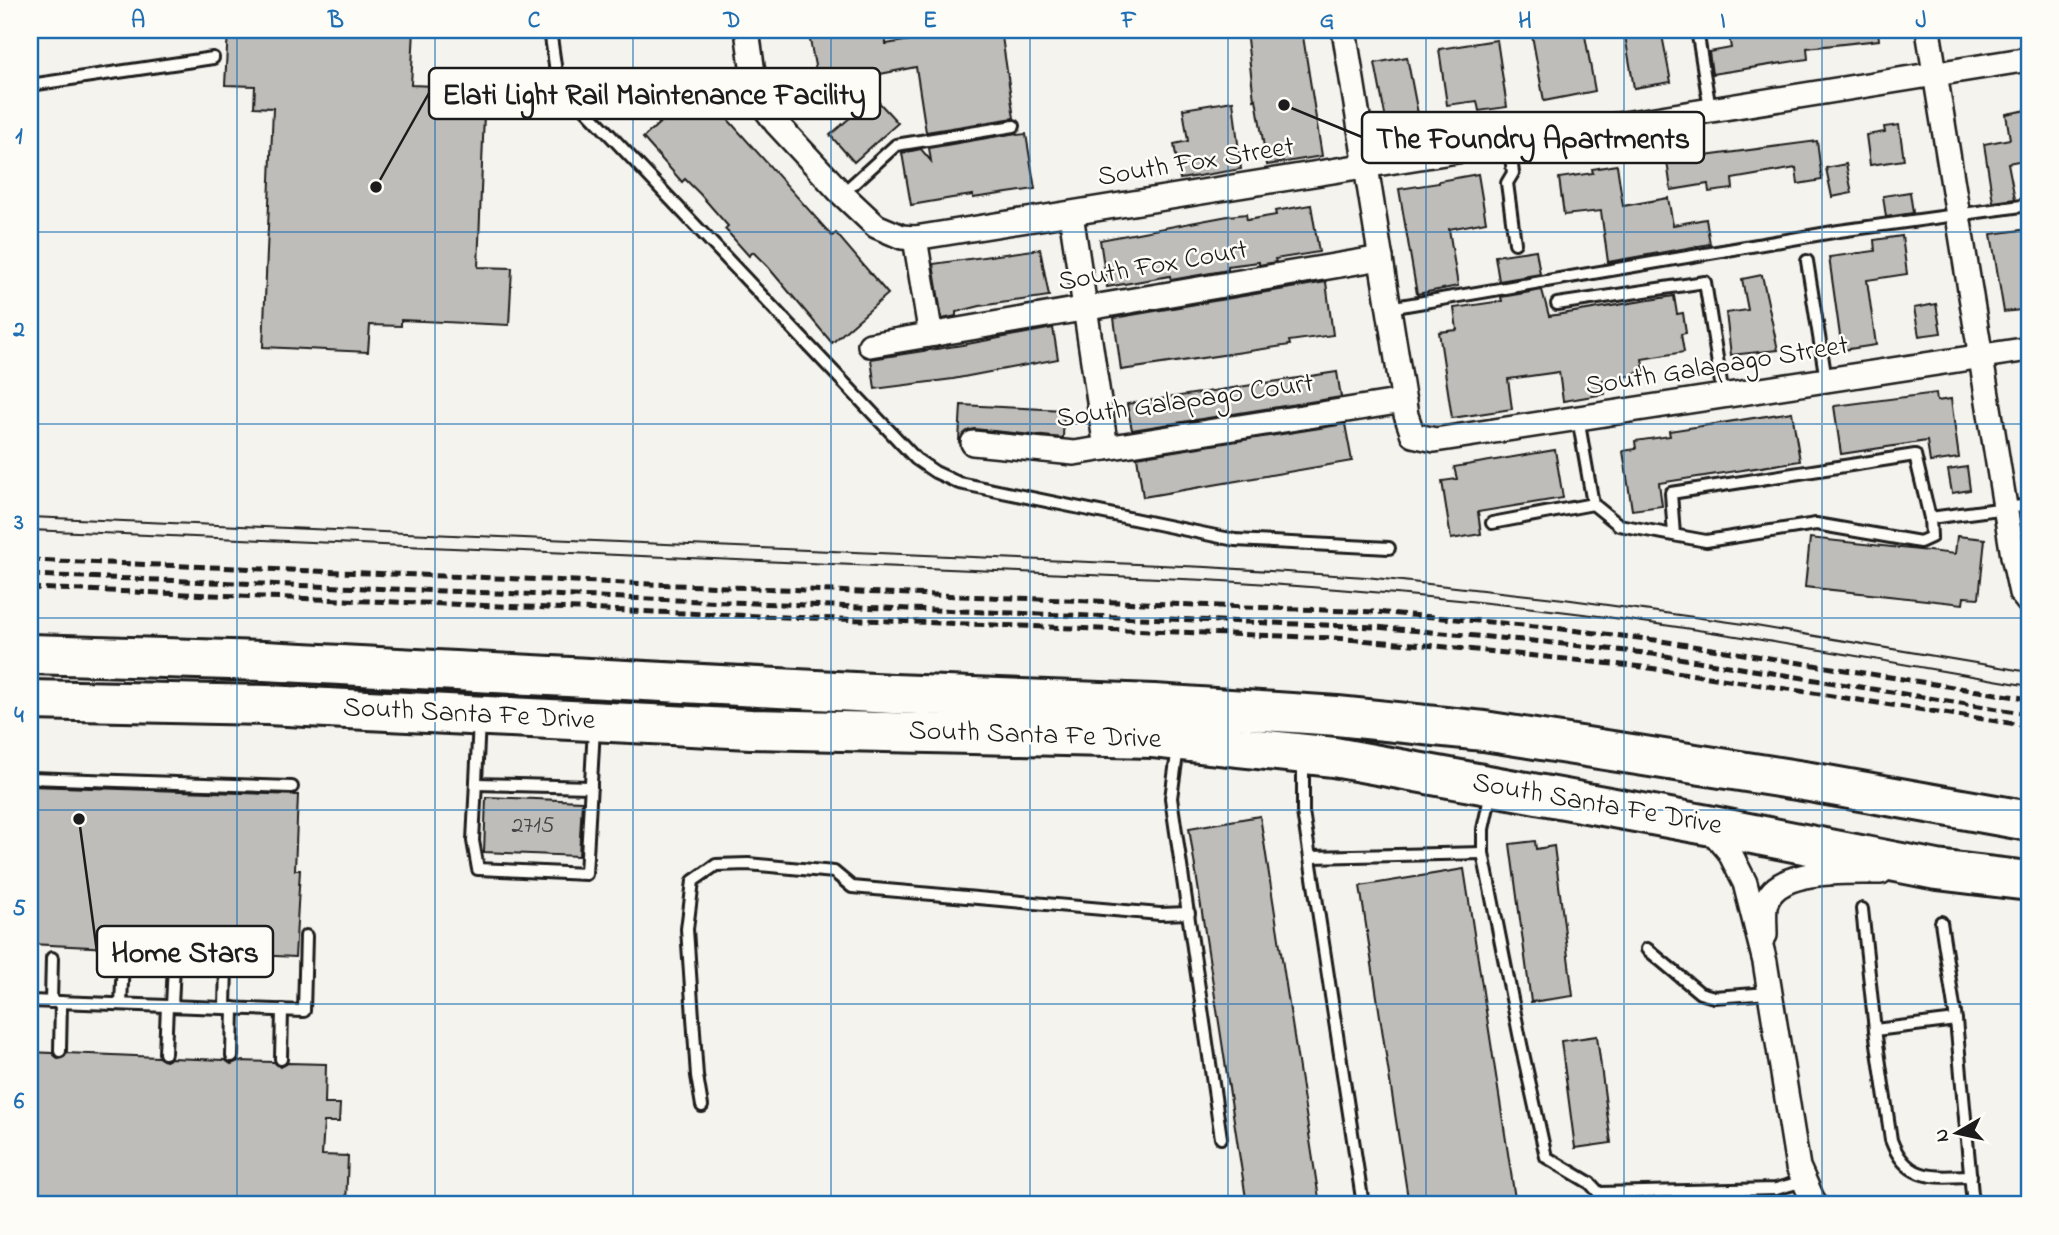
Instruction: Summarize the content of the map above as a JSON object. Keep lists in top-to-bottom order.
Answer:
{
  "streets": {
    "highway": ["South Santa Fe Drive"],
    "street": [
      "South Fox Street",
      "South Fox Court",
      "South Galapago Street",
      "South Galapago Court"
    ]
  },
  "crossings": [
    ["South Galapago Street", "South Galapago Court"]
  ],
  "places": ["The Foundry Apartments", "Elati Light Rail Maintenance Facility", "Home Stars"],
  "house_numbers": ["2715"],
  "north": "left",
  "grid": {
    "columns": [
      "A",
      "B",
      "C",
      "D",
      "E",
      "F",
      "G",
      "H",
      "I",
      "J"
    ],
    "rows": [
      "1",
      "2",
      "3",
      "4",
      "5",
      "6"
    ]
  }
}
